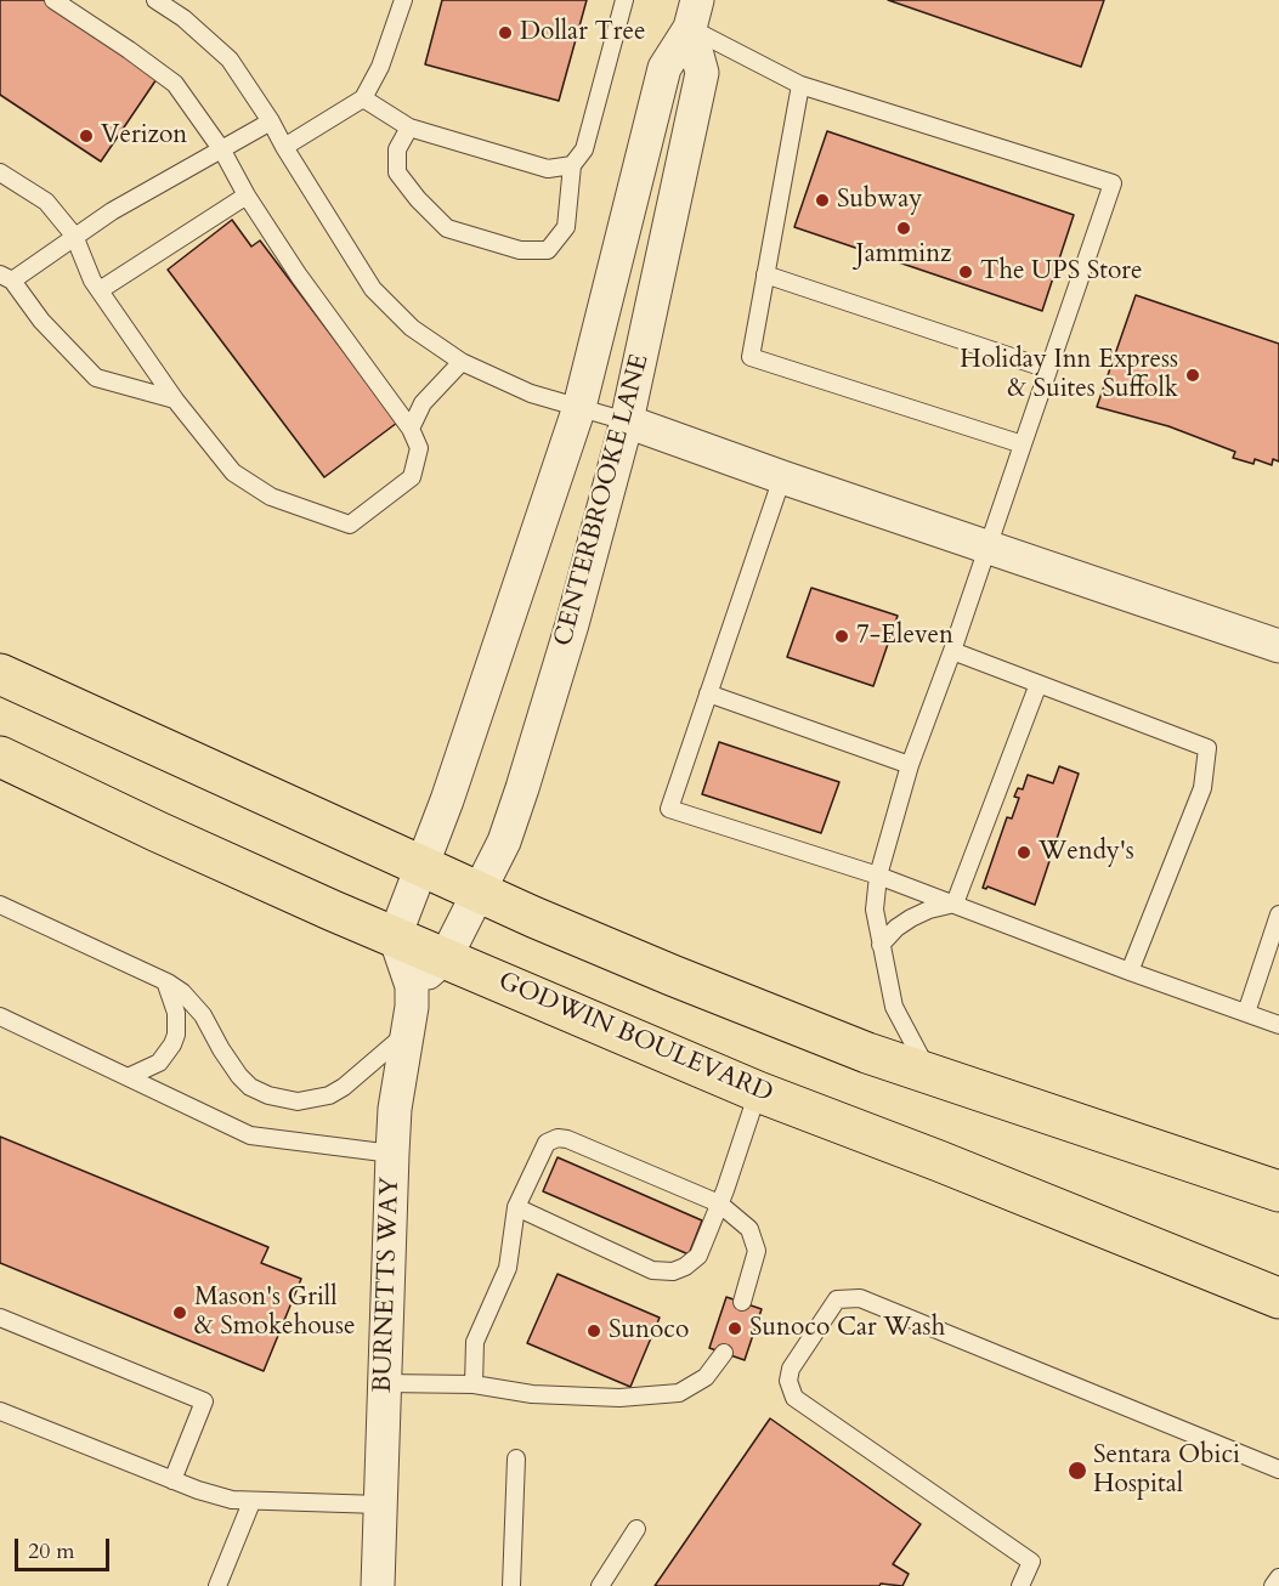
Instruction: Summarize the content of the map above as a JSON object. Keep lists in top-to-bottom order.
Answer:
{
  "streets": {
    "highway": ["GODWIN BOULEVARD"],
    "street": ["CENTERBROOKE LANE", "BURNETTS WAY"]
  },
  "crossings": [
    ["CENTERBROOKE LANE", "GODWIN BOULEVARD"],
    ["CENTERBROOKE LANE", "BURNETTS WAY"],
    ["GODWIN BOULEVARD", "BURNETTS WAY"]
  ],
  "places": [
    "Dollar Tree",
    "Verizon",
    "Subway",
    "Jamminz",
    "The UPS Store",
    "Holiday Inn Express & Suites Suffolk",
    "7-Eleven",
    "Wendy's",
    "Mason's Grill & Smokehouse",
    "Sunoco Car Wash",
    "Sunoco",
    "Sentara Obici Hospital"
  ],
  "scale_bar": "20 m"
}
